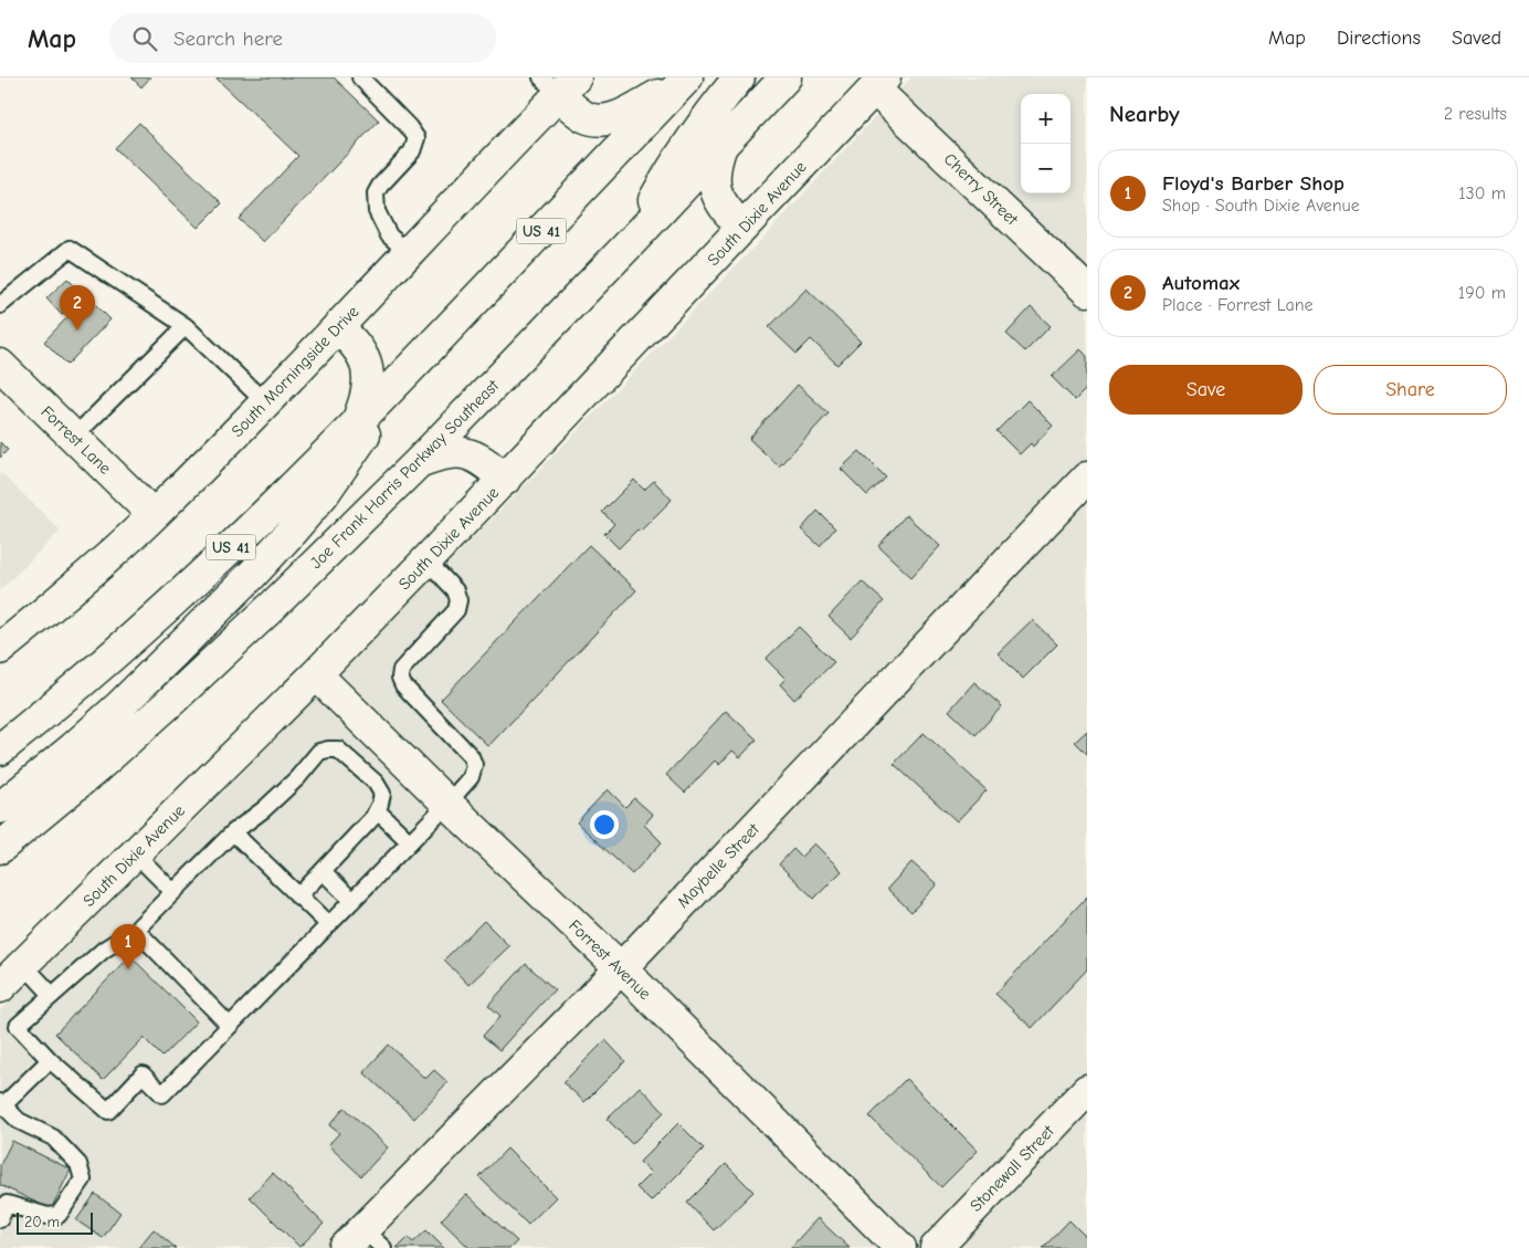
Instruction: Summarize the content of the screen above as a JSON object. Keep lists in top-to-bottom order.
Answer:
{
  "streets": {
    "street": [
      "Cherry Street",
      "South Dixie Avenue",
      "US 41",
      "South Morningside Drive",
      "Forrest Lane",
      "Joe Frank Harris Parkway Southeast",
      "Maybelle Street",
      "Forrest Avenue",
      "Stonewall Street"
    ]
  },
  "crossings": [
    ["Cherry Street", "South Dixie Avenue"],
    ["South Dixie Avenue", "Forrest Avenue"],
    ["South Morningside Drive", "Forrest Lane"],
    ["Maybelle Street", "Forrest Avenue"]
  ],
  "scale_bar": "20 m",
  "page": {
    "header": "Map",
    "search": "Search here",
    "nav": ["Map", "Directions", "Saved"],
    "heading": ["Nearby", "2 results"],
    "map_buttons": ["+", "−"],
    "list": [
      {
        "mark": "1",
        "name": "Floyd's Barber Shop",
        "note": "Shop · South Dixie Avenue",
        "value": "130 m"
      },
      {
        "mark": "2",
        "name": "Automax",
        "note": "Place · Forrest Lane",
        "value": "190 m"
      }
    ],
    "pins": ["2", "1"],
    "buttons": ["Save", "Share"],
    "scale": "20 m"
  }
}
